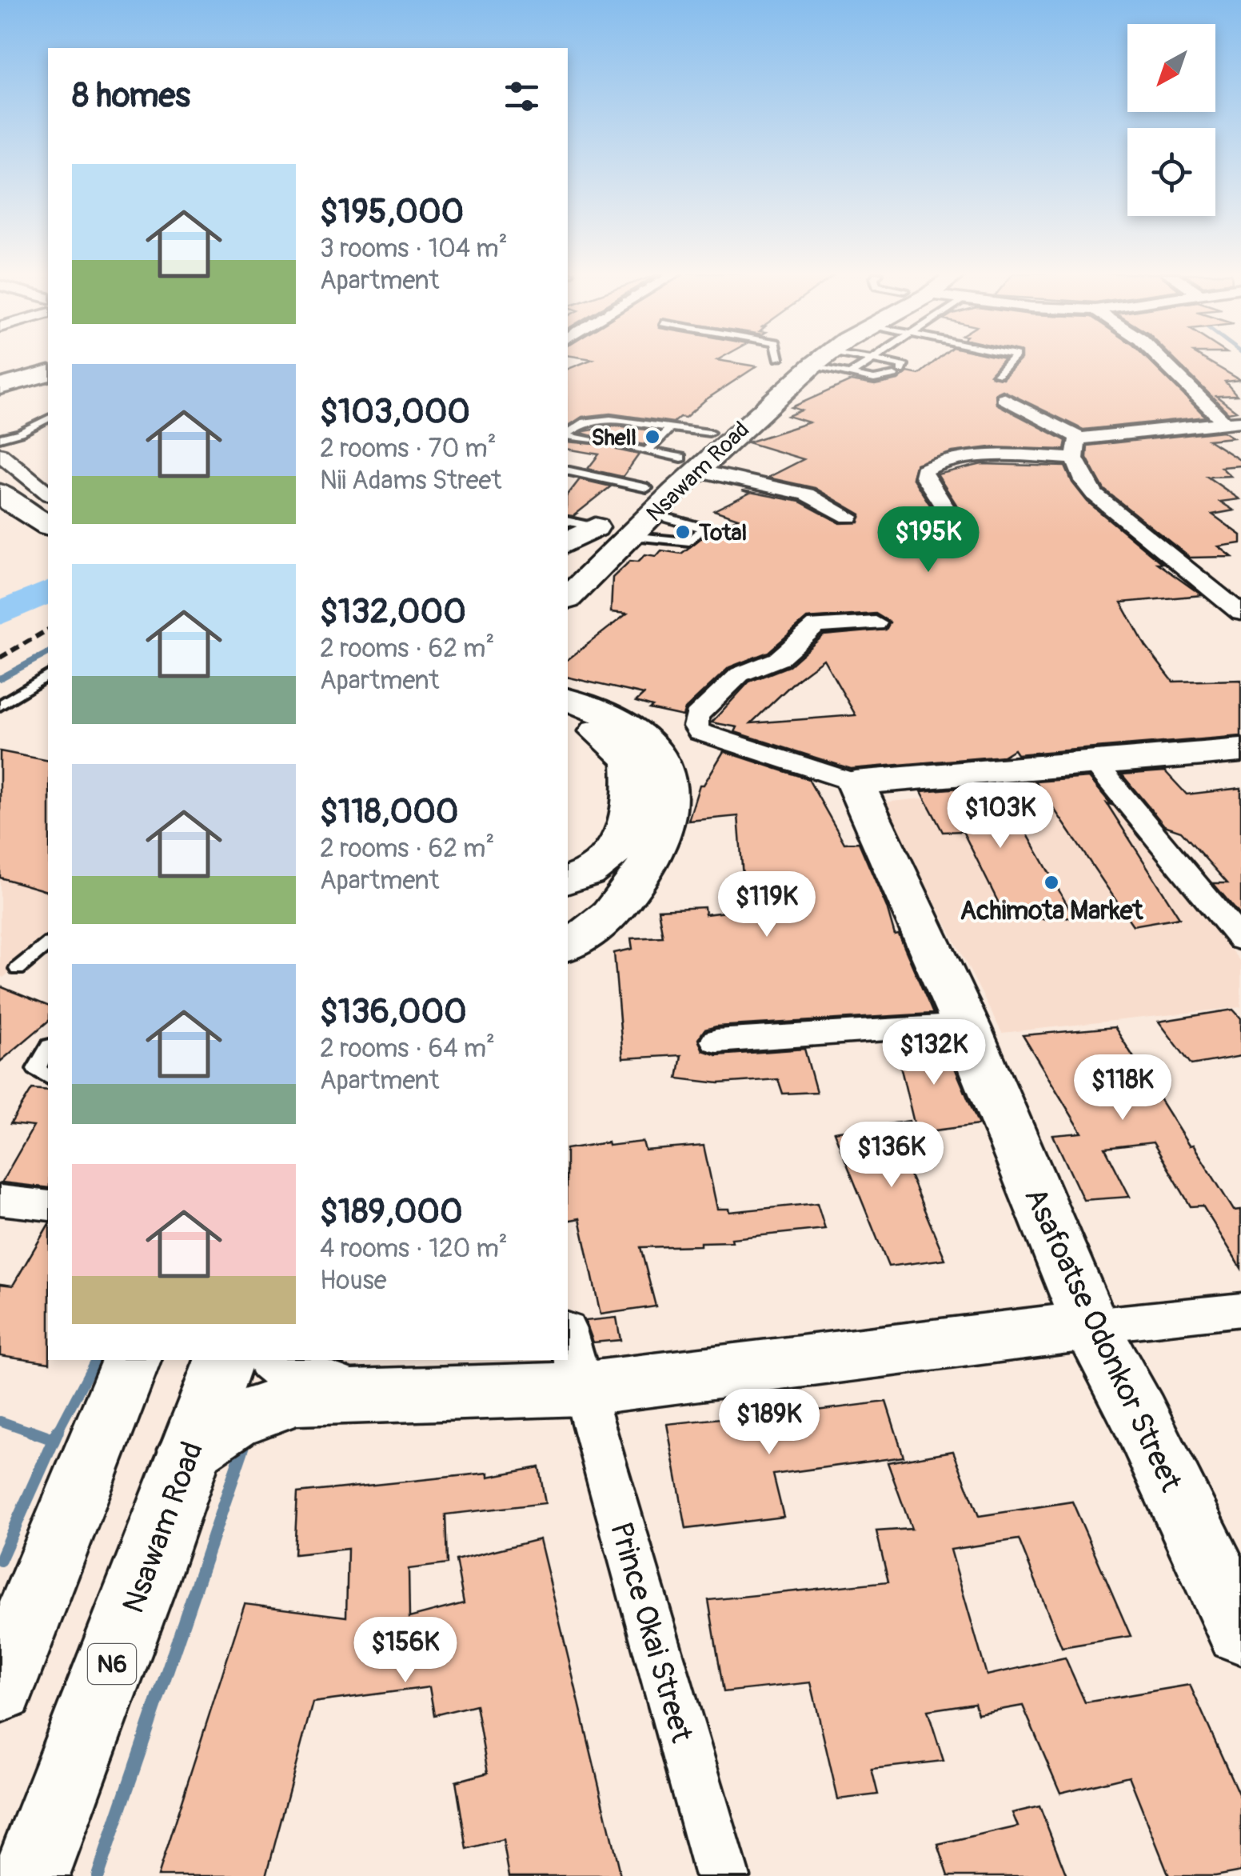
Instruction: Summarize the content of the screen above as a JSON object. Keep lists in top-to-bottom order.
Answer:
{
  "streets": {
    "main road": ["Nsawam Road", "Asafoatse Odonkor Street", "N6"],
    "street": ["Prince Okai Street"]
  },
  "places": ["Shell", "Total", "Achimota Market"],
  "north": "bottom left",
  "page": {
    "heading": "8 homes",
    "list": [
      {
        "name": "$195,000",
        "note": "3 rooms · 104 m² · Apartment"
      },
      {
        "name": "$103,000",
        "note": "2 rooms · 70 m² · Nii Adams Street"
      },
      {
        "name": "$132,000",
        "note": "2 rooms · 62 m² · Apartment"
      },
      {
        "name": "$118,000",
        "note": "2 rooms · 62 m² · Apartment"
      },
      {
        "name": "$136,000",
        "note": "2 rooms · 64 m² · Apartment"
      },
      {
        "name": "$189,000",
        "note": "4 rooms · 120 m² · House"
      }
    ],
    "price": [
      "$195K",
      "$103K",
      "$119K",
      "$132K",
      "$118K",
      "$136K",
      "$189K",
      "$156K"
    ]
  }
}
